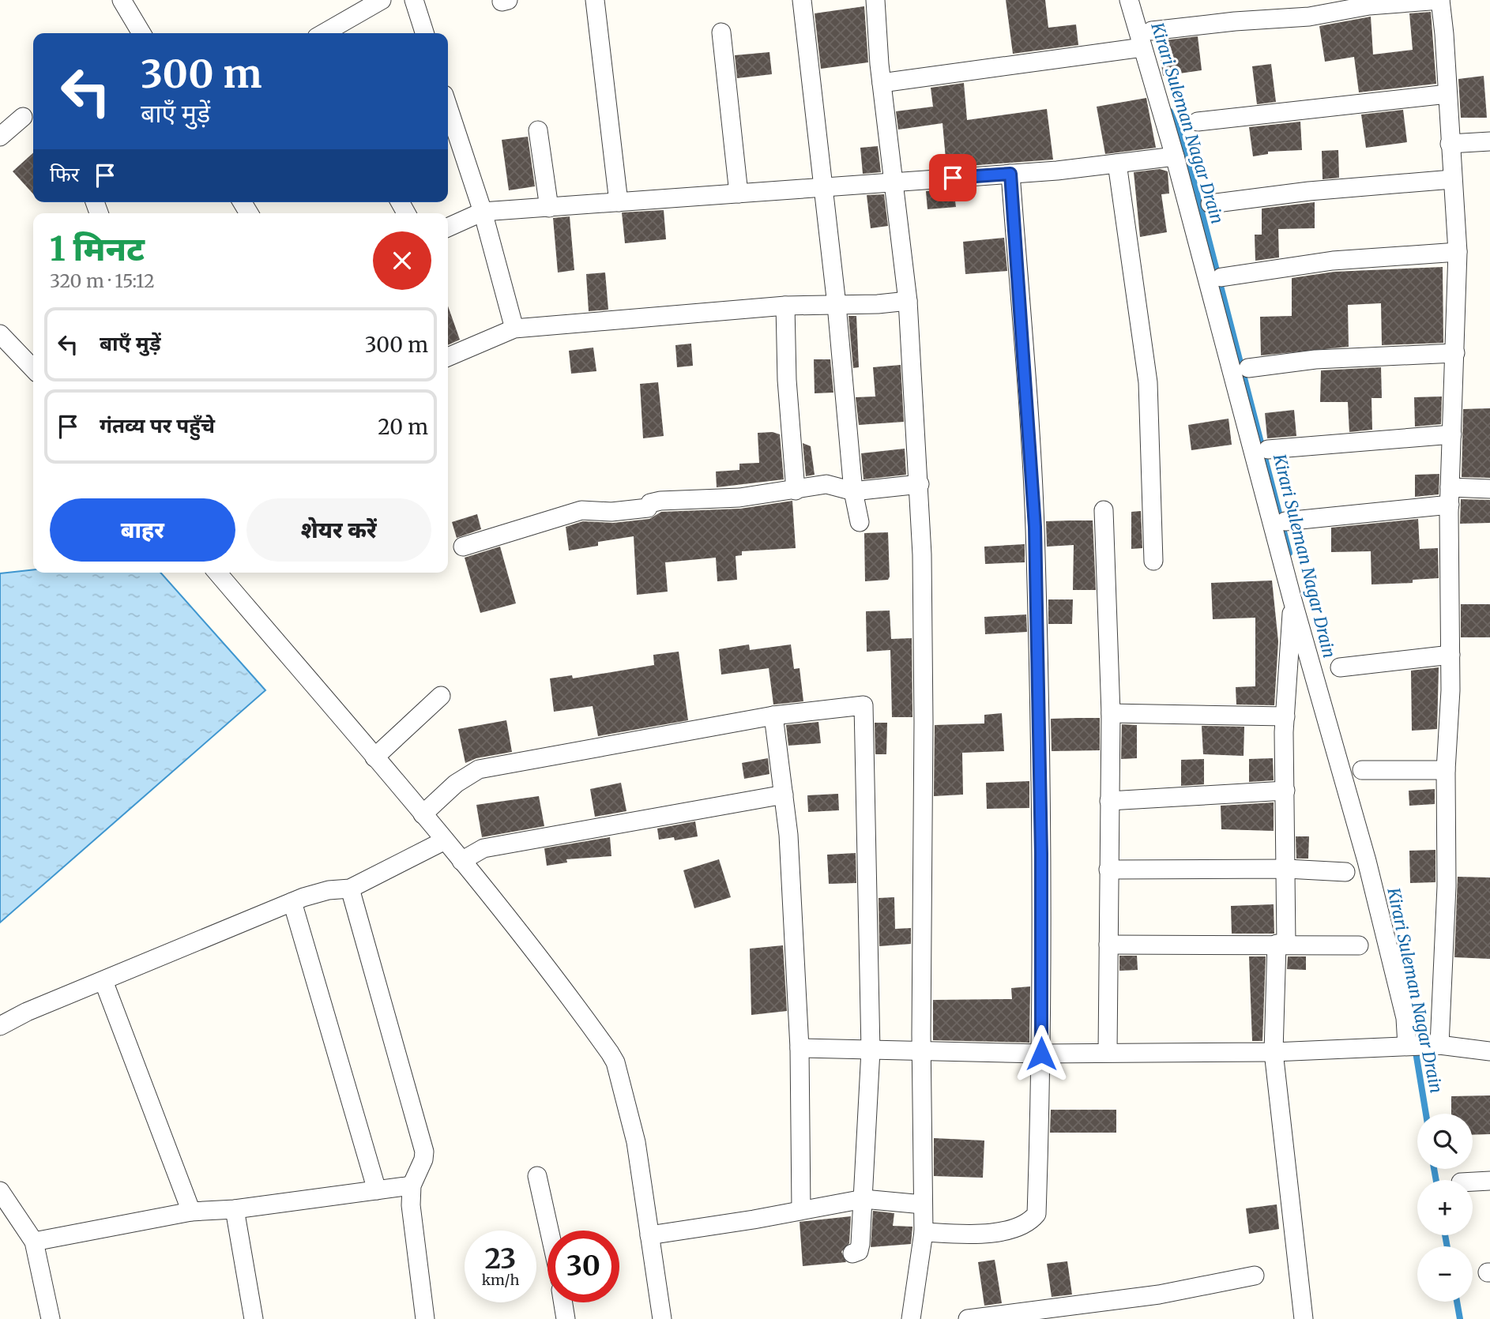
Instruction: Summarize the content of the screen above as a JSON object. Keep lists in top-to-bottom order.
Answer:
{
  "water": ["Kirari Suleman Nagar Drain"],
  "page": {
    "turn": ["300 m", "बाएँ मुड़ें"],
    "then": "फिर",
    "heading": ["1 मिनट", "320 m · 15:12"],
    "list": [
      {
        "name": "बाएँ मुड़ें",
        "value": "300 m"
      },
      {
        "name": "गंतव्य पर पहुँचे",
        "value": "20 m"
      }
    ],
    "buttons": ["बाहर", "शेयर करें"],
    "map_buttons": ["+", "−"],
    "speed": "23 km/h",
    "limit": "30"
  }
}
